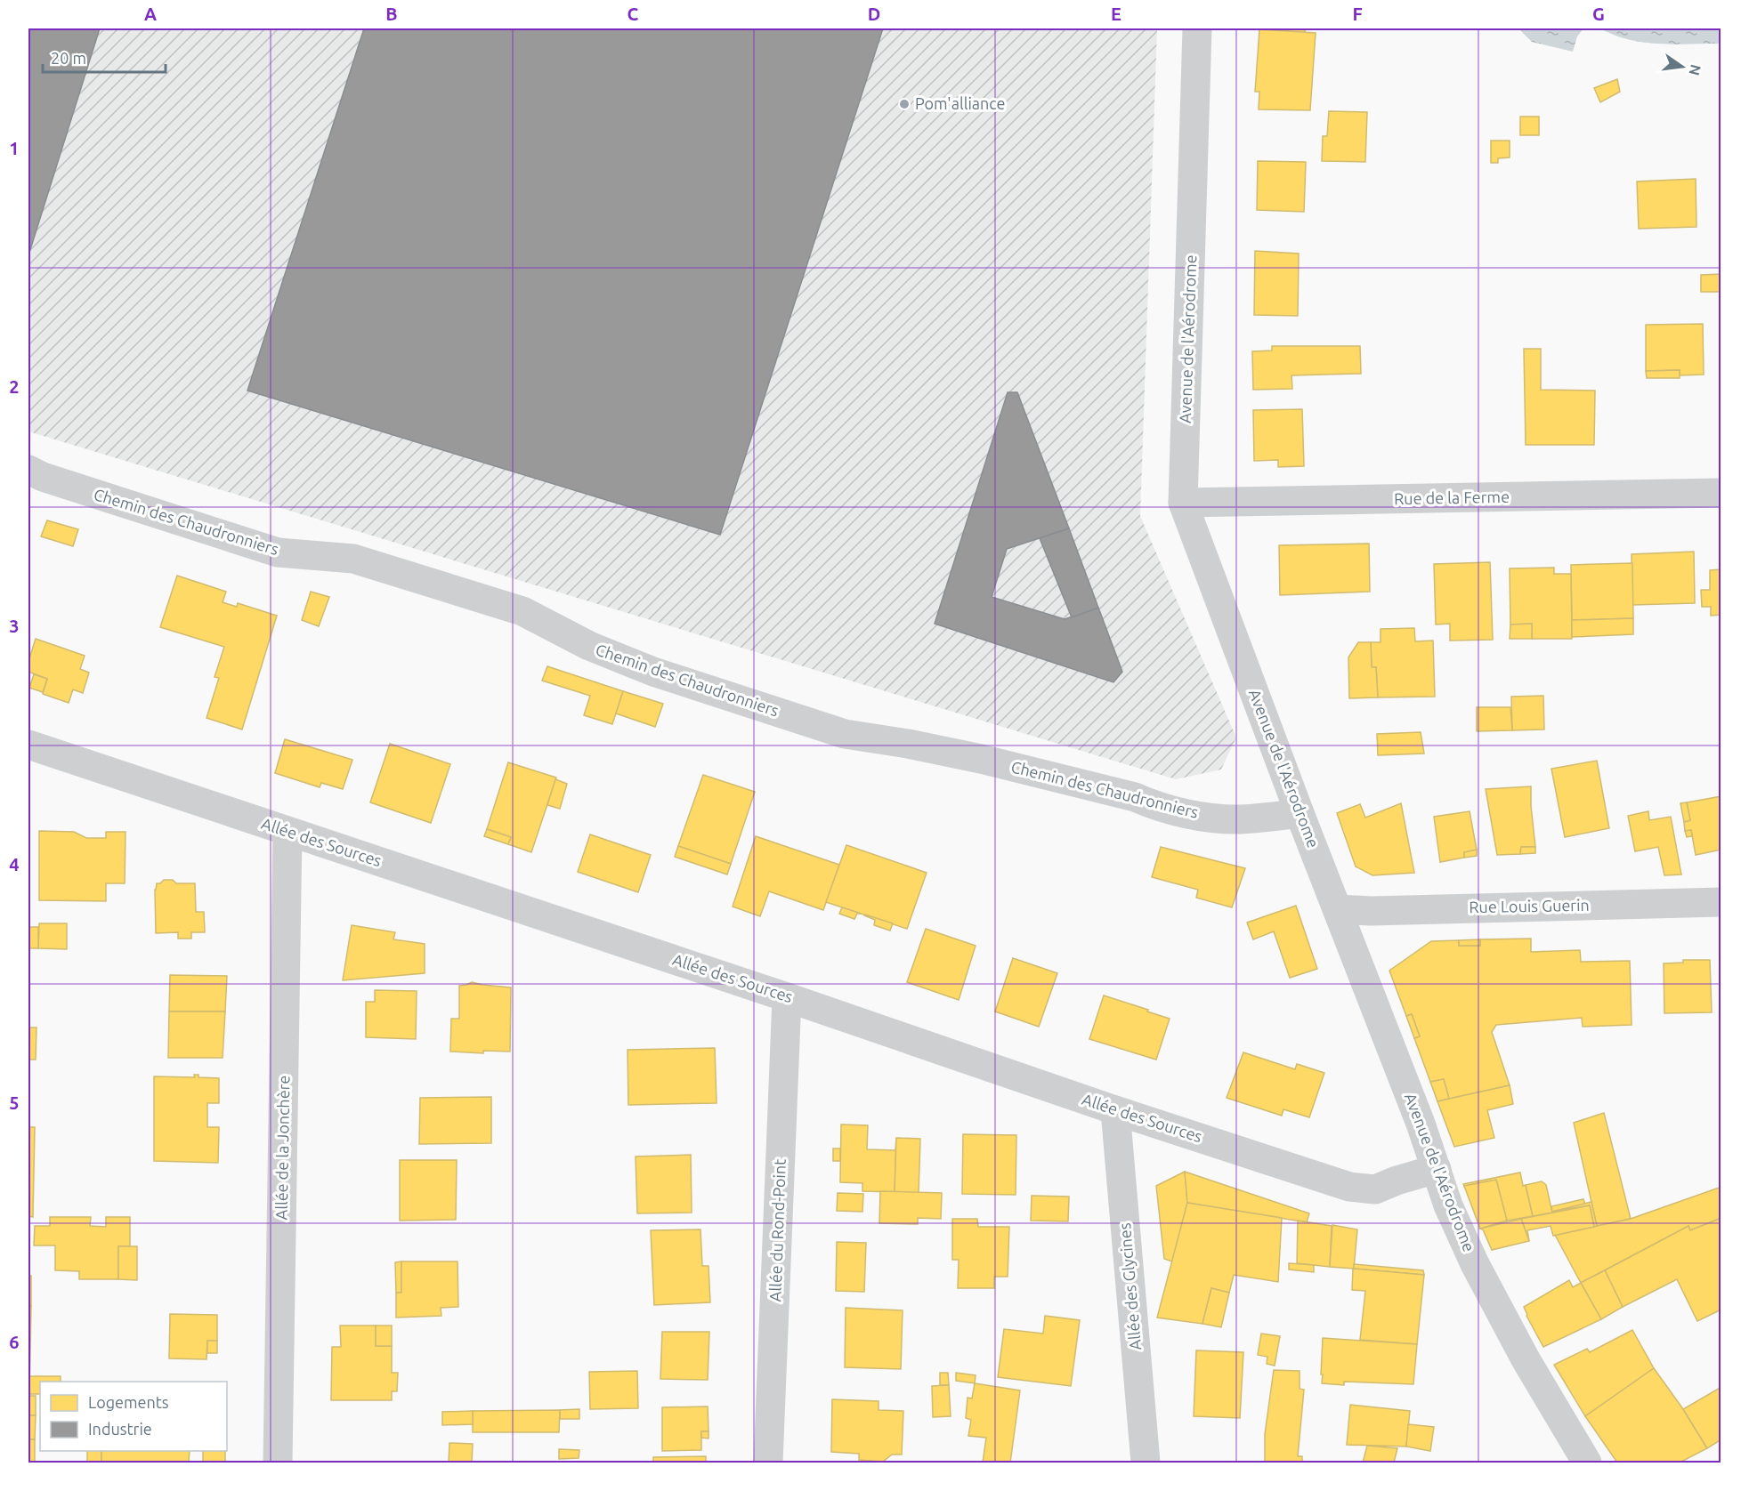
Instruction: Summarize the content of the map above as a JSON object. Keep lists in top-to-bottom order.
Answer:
{
  "streets": {
    "street": [
      "Avenue de l'Aérodrome",
      "Rue de la Ferme",
      "Chemin des Chaudronniers",
      "Allée des Sources",
      "Rue Louis Guerin",
      "Allée de la Jonchère",
      "Allée du Rond-Point",
      "Allée des Glycines"
    ]
  },
  "crossings": [
    ["Avenue de l'Aérodrome", "Rue de la Ferme"],
    ["Avenue de l'Aérodrome", "Chemin des Chaudronniers"],
    ["Avenue de l'Aérodrome", "Allée des Sources"],
    ["Avenue de l'Aérodrome", "Rue Louis Guerin"],
    ["Allée des Sources", "Allée de la Jonchère"],
    ["Allée des Sources", "Allée du Rond-Point"],
    ["Allée des Sources", "Allée des Glycines"]
  ],
  "places": ["Pom'alliance"],
  "legend": ["Logements", "Industrie"],
  "scale_bar": "20 m",
  "north": "right",
  "grid": {
    "columns": [
      "A",
      "B",
      "C",
      "D",
      "E",
      "F",
      "G"
    ],
    "rows": [
      "1",
      "2",
      "3",
      "4",
      "5",
      "6"
    ]
  }
}
